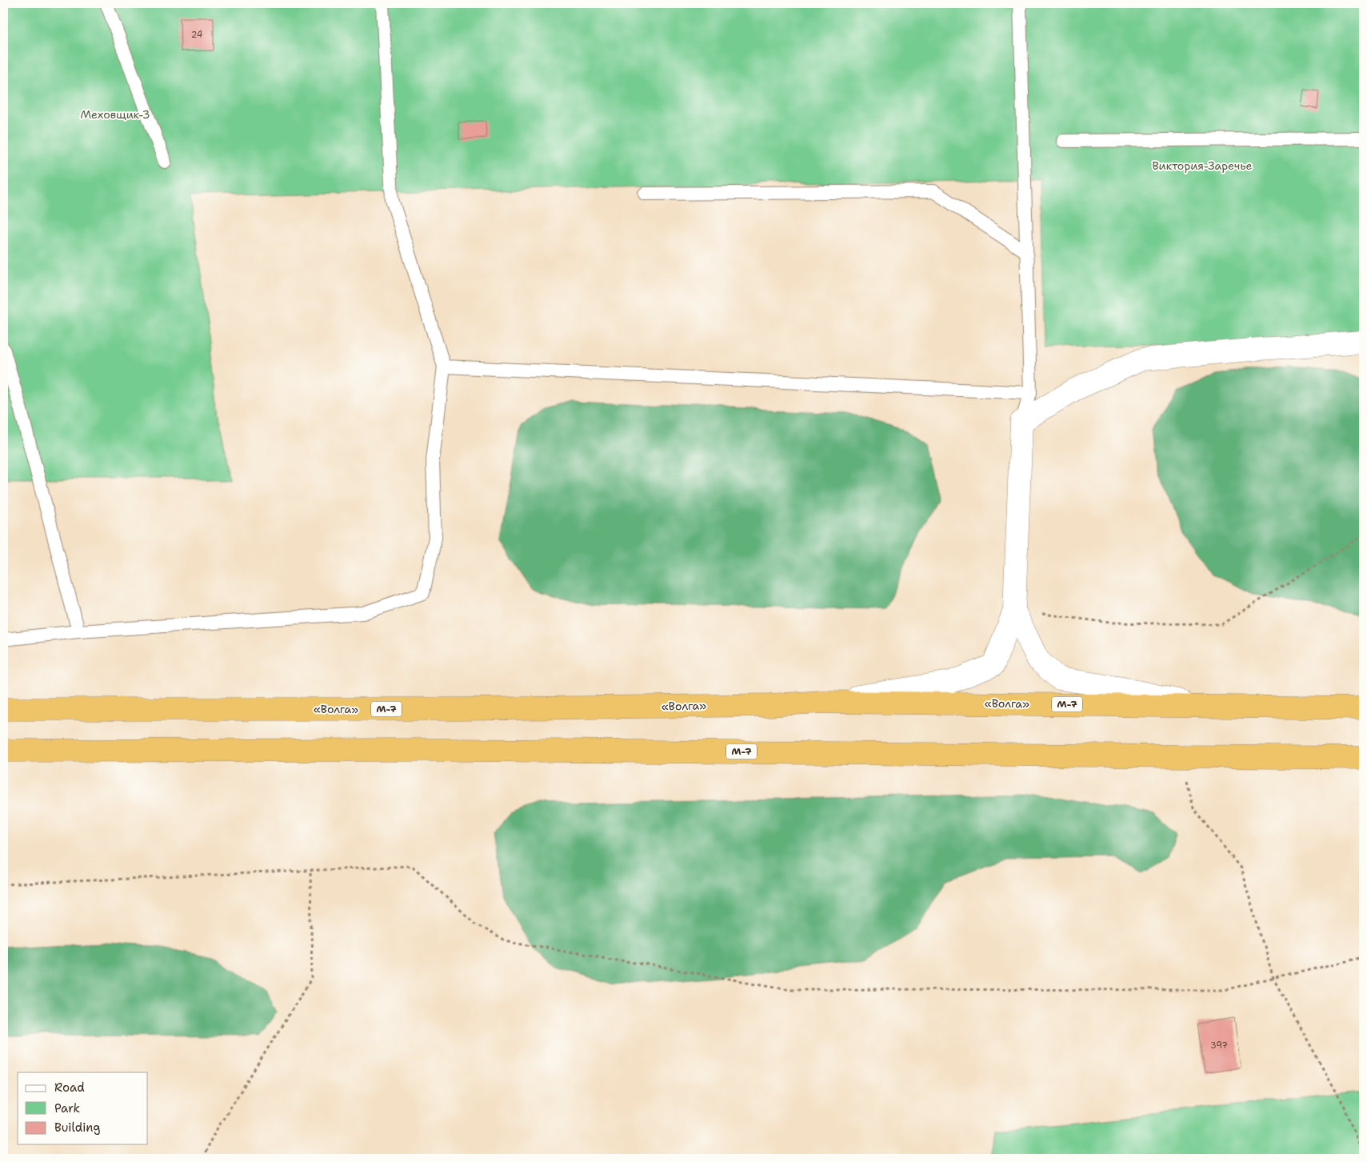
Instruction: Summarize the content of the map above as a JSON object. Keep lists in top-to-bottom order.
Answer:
{
  "streets": {
    "highway": ["«Волга»", "М-7"]
  },
  "parks": ["Меховщик-3", "Виктория-Заречье"],
  "house_numbers": ["24", "397"],
  "legend": ["Road", "Park", "Building"]
}
